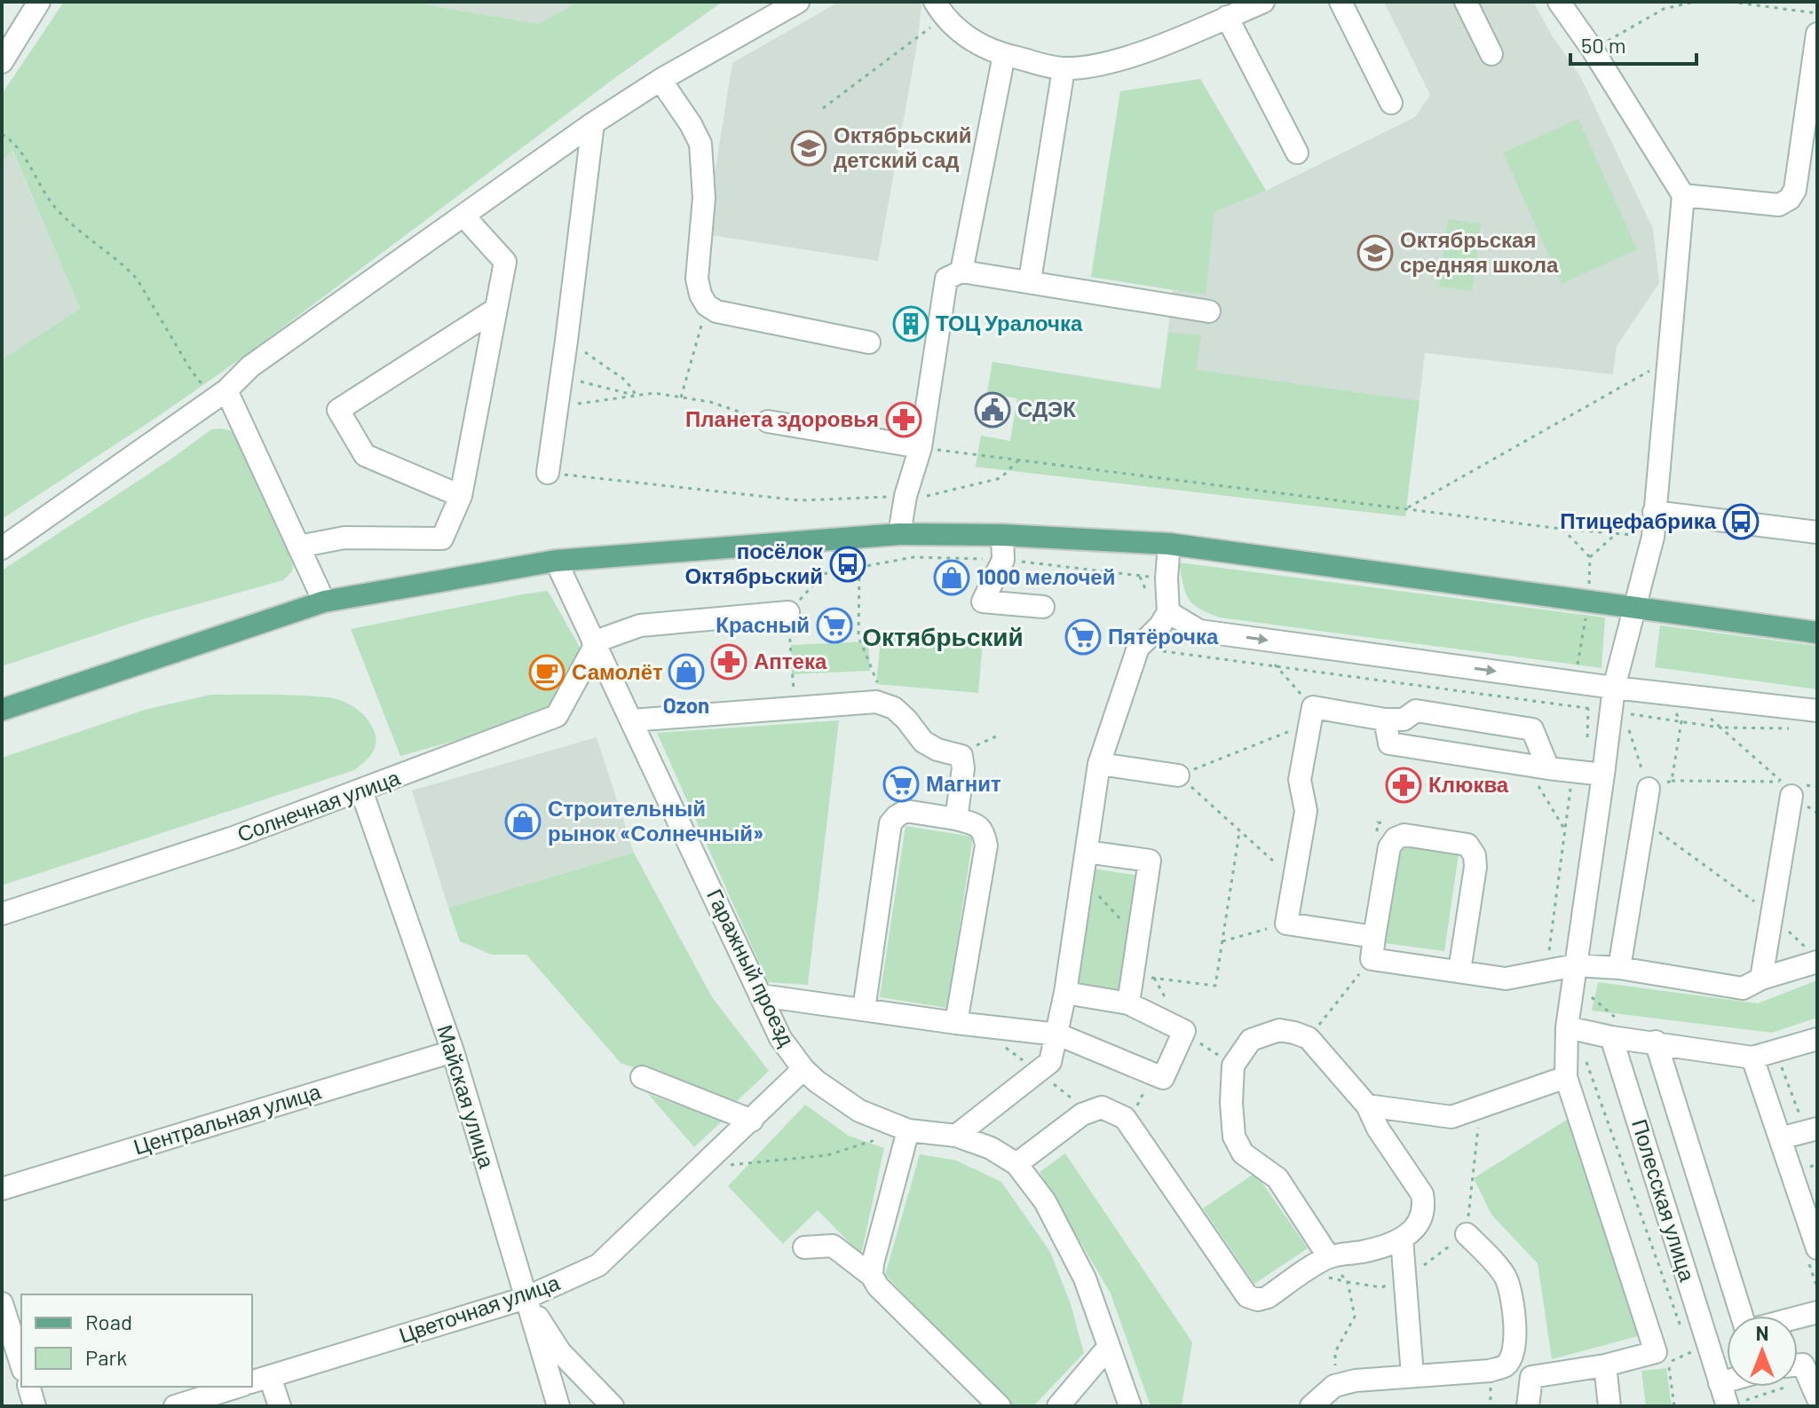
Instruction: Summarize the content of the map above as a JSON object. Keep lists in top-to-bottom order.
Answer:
{
  "streets": {
    "street": [
      "Солнечная улица",
      "Гаражный проезд",
      "Майская улица",
      "Центральная улица",
      "Полесская улица",
      "Цветочная улица"
    ]
  },
  "crossings": [
    ["Солнечная улица", "Гаражный проезд"],
    ["Солнечная улица", "Майская улица"],
    ["Гаражный проезд", "Цветочная улица"],
    ["Майская улица", "Центральная улица"],
    ["Майская улица", "Цветочная улица"]
  ],
  "districts": ["Октябрьский"],
  "places": {
    "school or university": ["Октябрьский детский сад", "Октябрьская средняя школа"],
    "building": ["ТОЦ Уралочка"],
    "public building": ["СДЭК"],
    "pharmacy": ["Планета здоровья", "Аптека", "Клюква"],
    "bus stop": ["Птицефабрика", "посёлок Октябрьский"],
    "shop": ["1000 мелочей", "Ozon", "Строительный рынок «Солнечный»"],
    "supermarket": ["Красный", "Пятёрочка", "Магнит"],
    "cafe": ["Самолёт"]
  },
  "legend": ["Road", "Park"],
  "scale_bar": "50 m",
  "north": "top"
}
